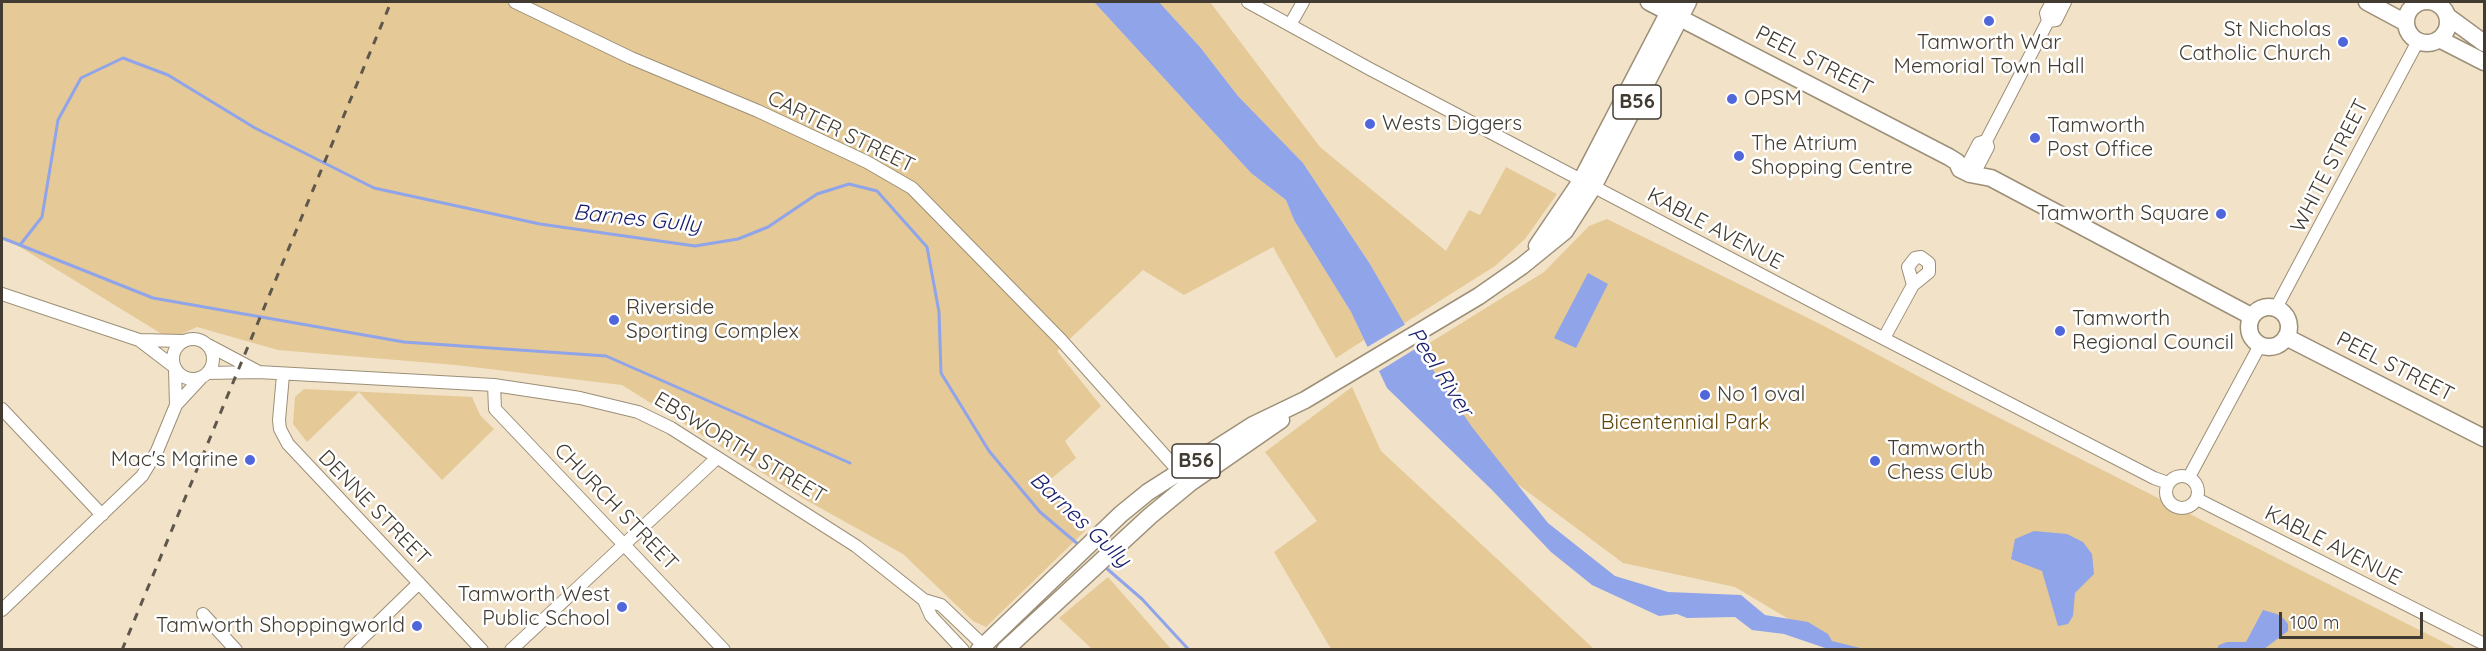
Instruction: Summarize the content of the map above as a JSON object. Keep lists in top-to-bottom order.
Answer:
{
  "streets": {
    "main road": ["PEEL STREET", "B56"],
    "street": [
      "CARTER STREET",
      "WHITE STREET",
      "KABLE AVENUE",
      "EBSWORTH STREET",
      "CHURCH STREET",
      "DENNE STREET"
    ]
  },
  "crossings": [
    ["PEEL STREET", "B56"],
    ["PEEL STREET", "WHITE STREET"],
    ["B56", "CARTER STREET"],
    ["B56", "KABLE AVENUE"],
    ["B56", "EBSWORTH STREET"],
    ["EBSWORTH STREET", "CHURCH STREET"],
    ["EBSWORTH STREET", "DENNE STREET"]
  ],
  "water": ["Barnes Gully", "Peel River"],
  "parks": ["Bicentennial Park"],
  "places": [
    "Tamworth War Memorial Town Hall",
    "St Nicholas Catholic Church",
    "OPSM",
    "Wests Diggers",
    "Tamworth Post Office",
    "The Atrium Shopping Centre",
    "Tamworth Square",
    "Riverside Sporting Complex",
    "Tamworth Regional Council",
    "No 1 oval",
    "Mac's Marine",
    "Tamworth Chess Club",
    "Tamworth West Public School",
    "Tamworth Shoppingworld"
  ],
  "scale_bar": "100 m"
}
